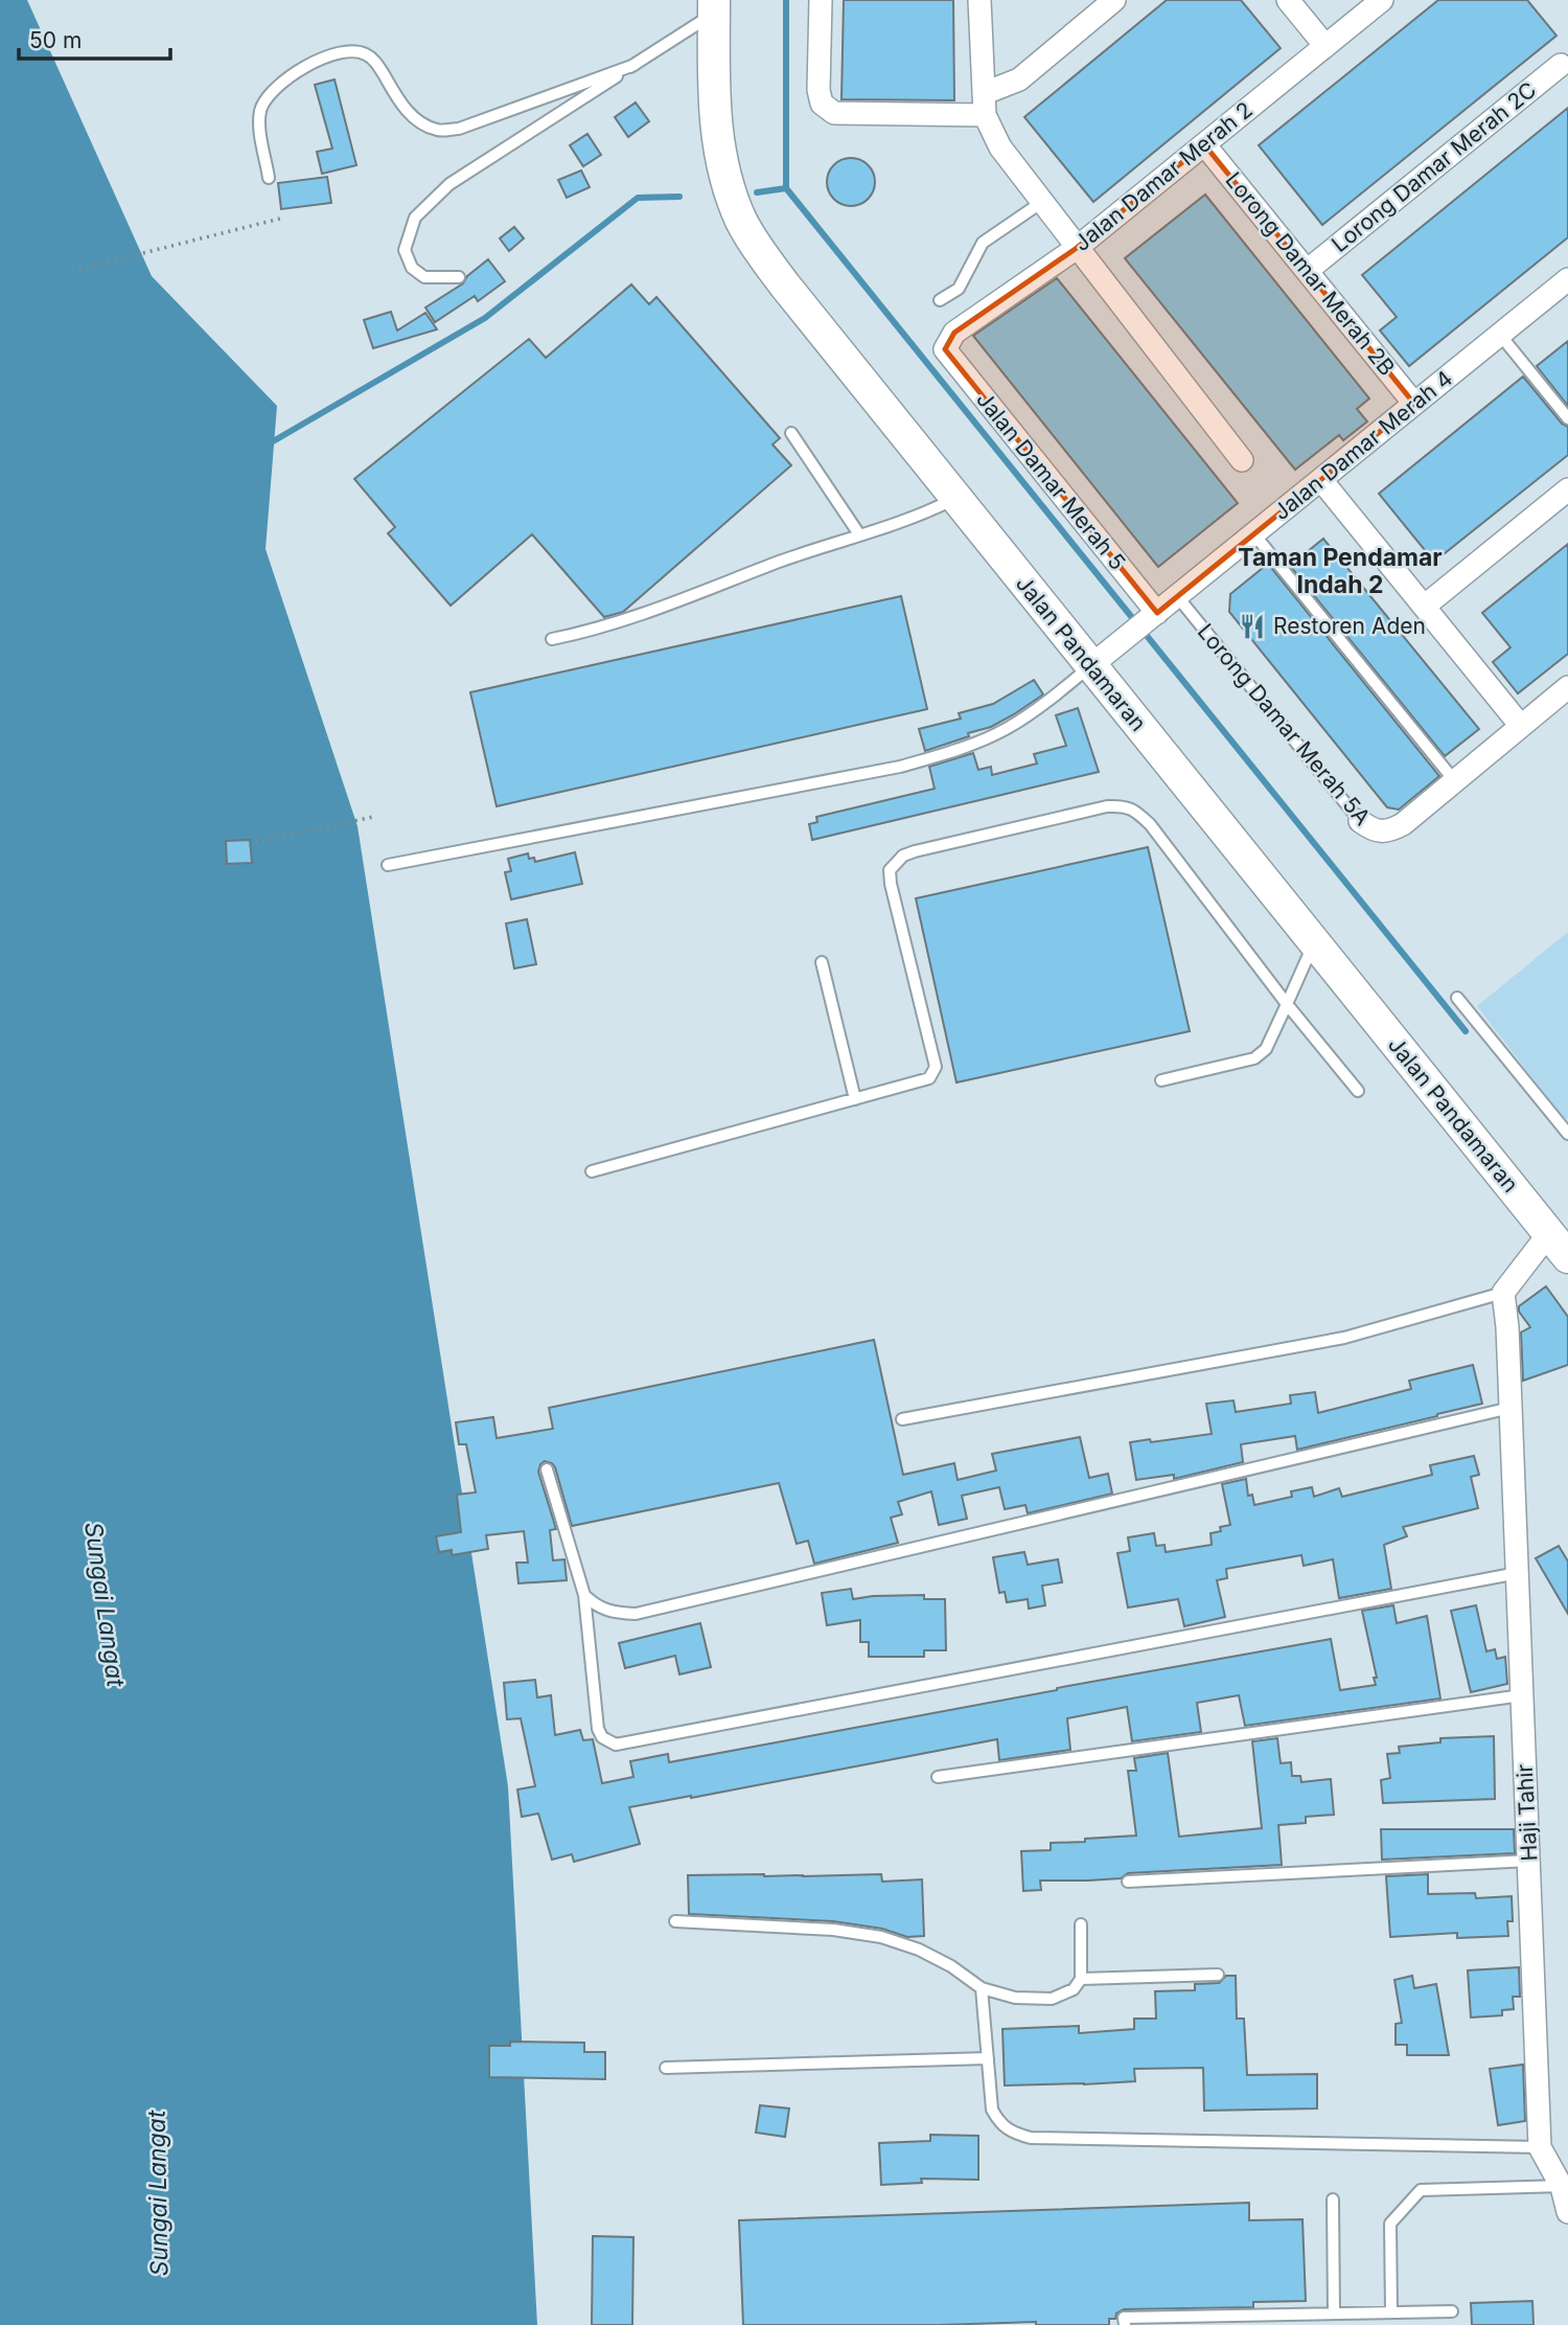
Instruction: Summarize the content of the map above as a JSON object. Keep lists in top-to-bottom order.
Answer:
{
  "streets": {
    "main road": ["Jalan Pandamaran"],
    "street": [
      "Lorong Damar Merah 2C",
      "Jalan Damar Merah 2",
      "Lorong Damar Merah 2B",
      "Jalan Damar Merah 4",
      "Jalan Damar Merah 5",
      "Lorong Damar Merah 5A",
      "Haji Tahir"
    ]
  },
  "crossings": [
    ["Lorong Damar Merah 2C", "Lorong Damar Merah 2B"],
    ["Jalan Damar Merah 2", "Lorong Damar Merah 2B"],
    ["Jalan Damar Merah 2", "Jalan Damar Merah 5"],
    ["Lorong Damar Merah 2B", "Jalan Damar Merah 4"],
    ["Jalan Damar Merah 4", "Jalan Damar Merah 5"],
    ["Jalan Damar Merah 4", "Jalan Pandamaran"],
    ["Jalan Damar Merah 4", "Lorong Damar Merah 5A"]
  ],
  "districts": ["Taman Pendamar Indah 2"],
  "water": ["Sungai Langat"],
  "places": {
    "restaurant": ["Restoren Aden"]
  },
  "scale_bar": "50 m"
}
